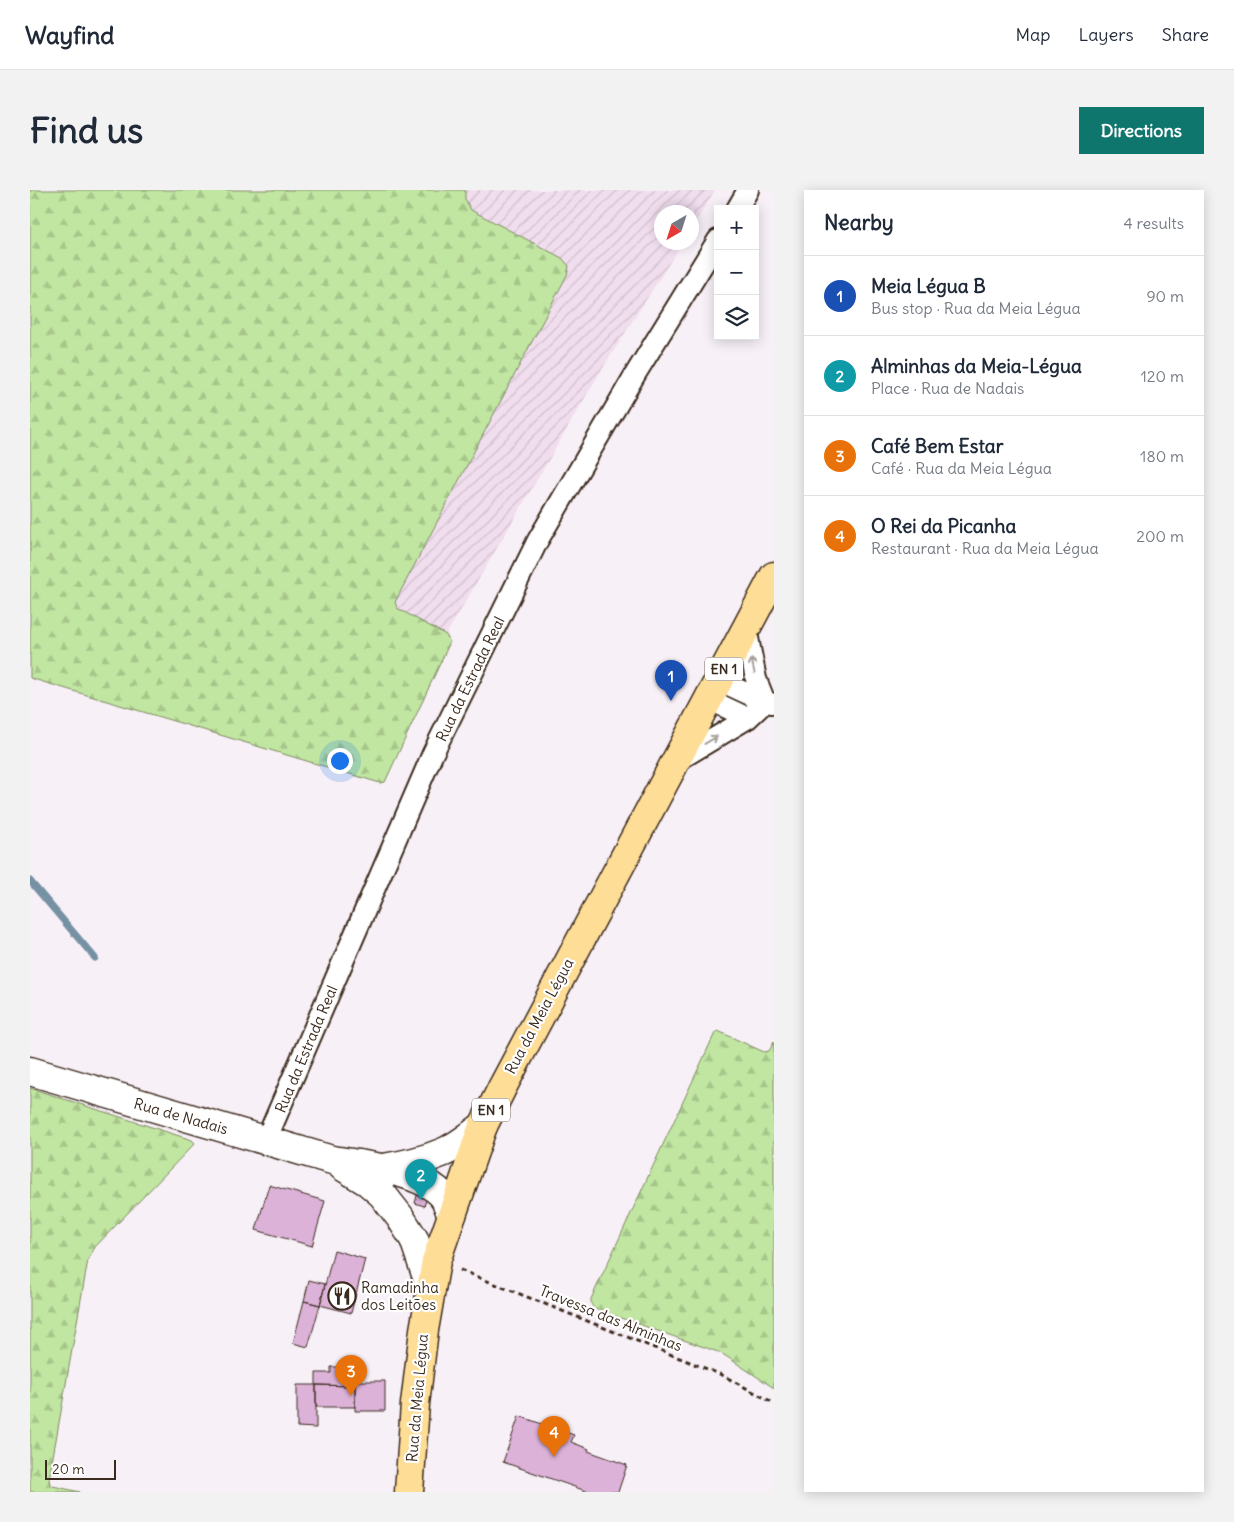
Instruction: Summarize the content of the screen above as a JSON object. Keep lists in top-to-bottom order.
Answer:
{
  "streets": {
    "main road": ["EN 1", "Rua da Meia Légua"],
    "street": ["Rua da Estrada Real", "Rua de Nadais"],
    "path": ["Travessa das Alminhas"]
  },
  "crossings": [
    ["Rua da Estrada Real", "Rua de Nadais"],
    ["Rua da Meia Légua", "Rua de Nadais"],
    ["Rua da Meia Légua", "Travessa das Alminhas"]
  ],
  "places": {
    "restaurant": ["Ramadinha dos Leitões"]
  },
  "scale_bar": "20 m",
  "north": "bottom left",
  "page": {
    "header": "Wayfind",
    "nav": ["Map", "Layers", "Share"],
    "buttons": "Directions",
    "title": "Find us",
    "heading": ["Nearby", "4 results"],
    "map_buttons": ["+", "−"],
    "list": [
      {
        "mark": "1",
        "name": "Meia Légua B",
        "note": "Bus stop · Rua da Meia Légua",
        "value": "90 m"
      },
      {
        "mark": "2",
        "name": "Alminhas da Meia-Légua",
        "note": "Place · Rua de Nadais",
        "value": "120 m"
      },
      {
        "mark": "3",
        "name": "Café Bem Estar",
        "note": "Café · Rua da Meia Légua",
        "value": "180 m"
      },
      {
        "mark": "4",
        "name": "O Rei da Picanha",
        "note": "Restaurant · Rua da Meia Légua",
        "value": "200 m"
      }
    ],
    "pins": [
      "1",
      "2",
      "3",
      "4"
    ],
    "scale": "20 m"
  }
}
